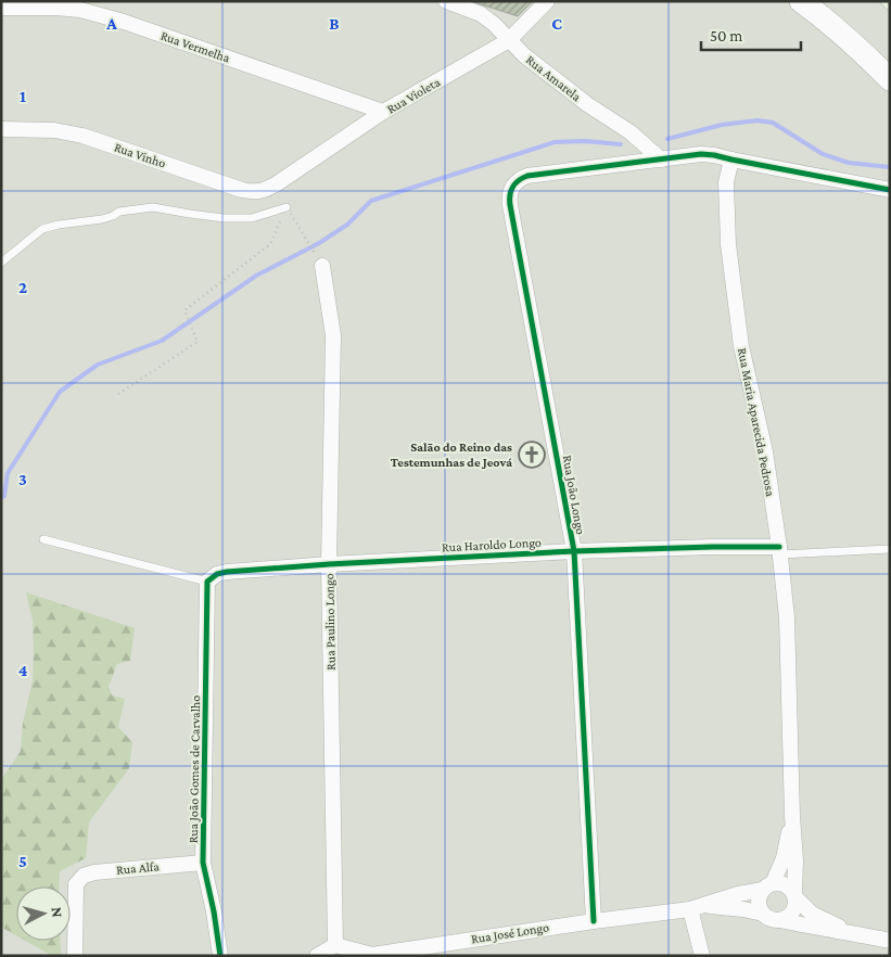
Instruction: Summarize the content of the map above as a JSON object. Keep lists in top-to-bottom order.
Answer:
{
  "streets": {
    "street": [
      "Rua Vermelha",
      "Rua Amarela",
      "Rua Violeta",
      "Rua Vinho",
      "Rua Maria Aparecida Pedrosa",
      "Rua João Longo",
      "Rua Haroldo Longo",
      "Rua Paulino Longo",
      "Rua João Gomes de Carvalho",
      "Rua Alfa",
      "Rua José Longo"
    ]
  },
  "crossings": [
    ["Rua Vermelha", "Rua Violeta"],
    ["Rua Amarela", "Rua Violeta"],
    ["Rua Amarela", "Rua João Longo"],
    ["Rua Violeta", "Rua Vinho"],
    ["Rua Maria Aparecida Pedrosa", "Rua Haroldo Longo"],
    ["Rua Maria Aparecida Pedrosa", "Rua José Longo"],
    ["Rua João Longo", "Rua Haroldo Longo"],
    ["Rua João Longo", "Rua José Longo"],
    ["Rua Haroldo Longo", "Rua Paulino Longo"],
    ["Rua Haroldo Longo", "Rua João Gomes de Carvalho"],
    ["Rua Paulino Longo", "Rua José Longo"],
    ["Rua João Gomes de Carvalho", "Rua Alfa"]
  ],
  "places": {
    "church": ["Salão do Reino das Testemunhas de Jeová"]
  },
  "scale_bar": "50 m",
  "north": "right",
  "grid": {
    "columns": ["A", "B", "C"],
    "rows": [
      "1",
      "2",
      "3",
      "4",
      "5"
    ]
  }
}
